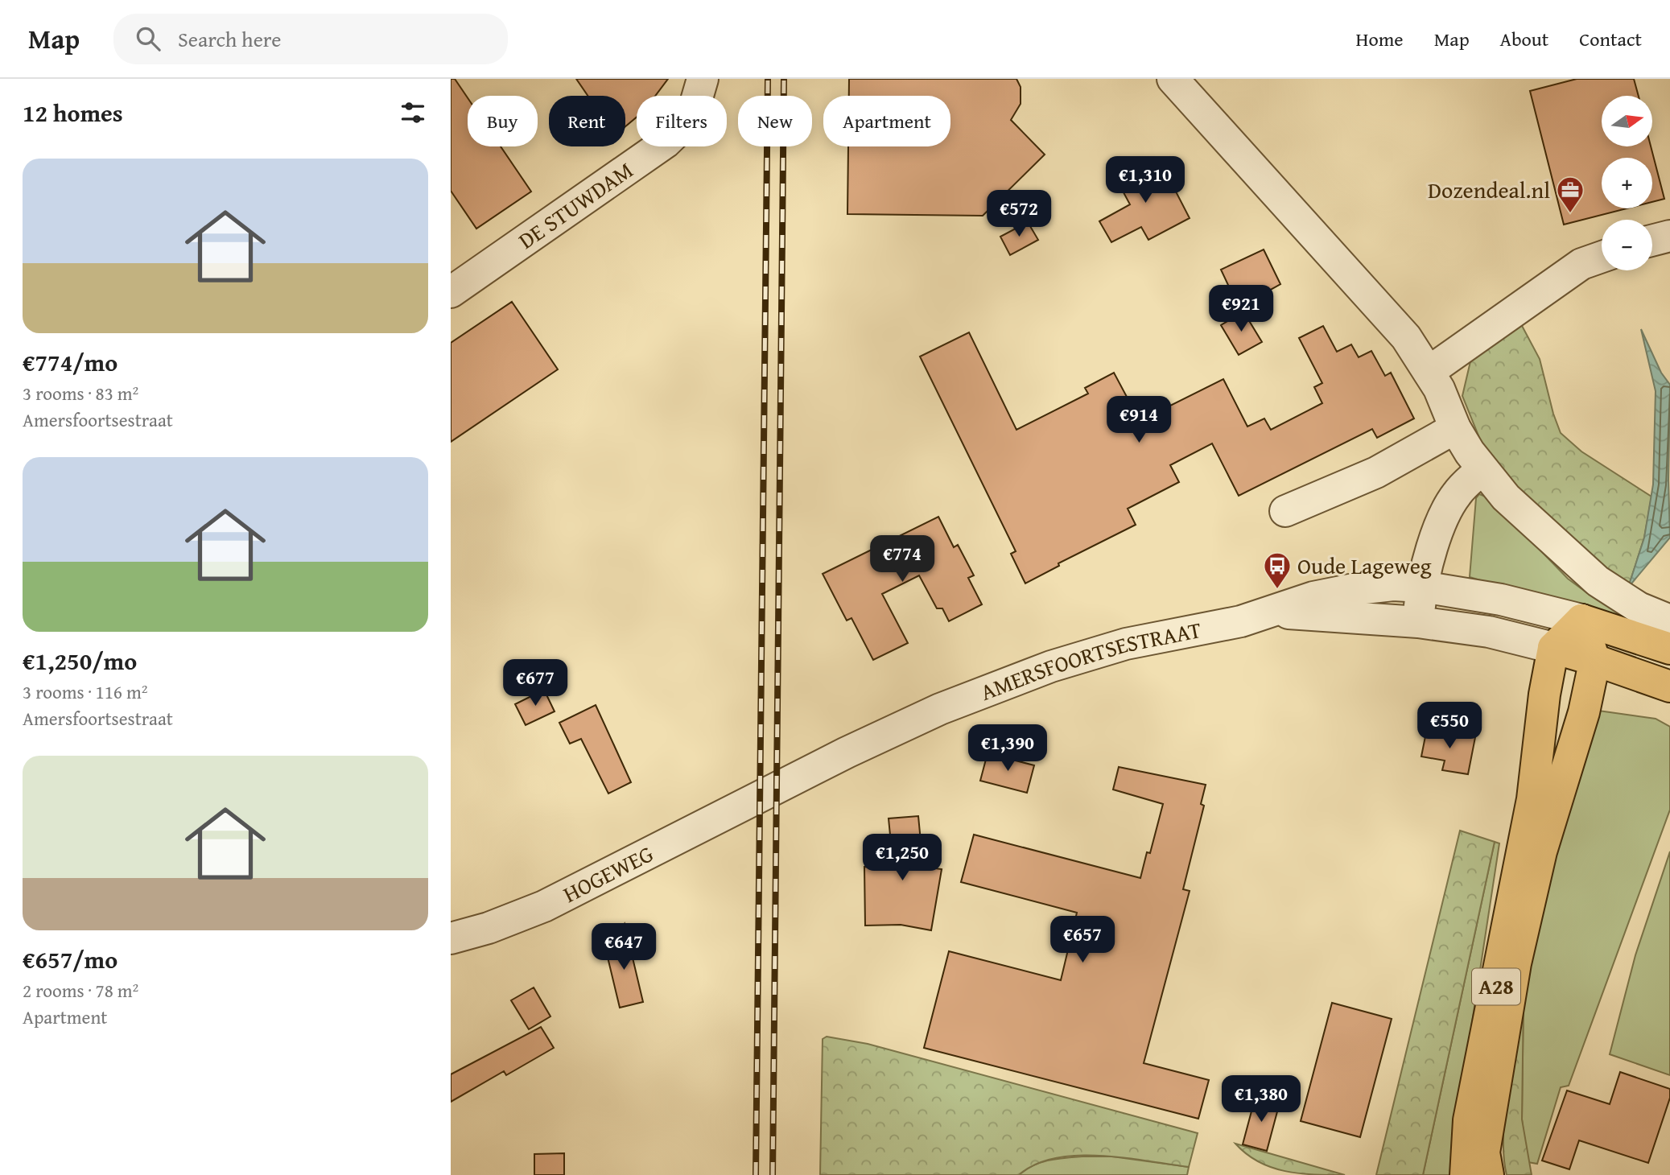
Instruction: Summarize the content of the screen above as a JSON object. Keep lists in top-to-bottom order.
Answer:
{
  "streets": {
    "main road": ["AMERSFOORTSESTRAAT", "A28"],
    "street": ["DE STUWDAM", "HOGEWEG"]
  },
  "crossings": [
    ["AMERSFOORTSESTRAAT", "HOGEWEG"],
    ["AMERSFOORTSESTRAAT", "A28"]
  ],
  "places": {
    "office": ["Dozendeal.nl"],
    "bus stop": ["Oude Lageweg"]
  },
  "north": "right",
  "page": {
    "header": "Map",
    "search": "Search here",
    "nav": [
      "Home",
      "Map",
      "About",
      "Contact"
    ],
    "heading": "12 homes",
    "map_buttons": ["+", "−"],
    "chip": [
      "Buy",
      "Rent",
      "Filters",
      "New",
      "Apartment"
    ],
    "list": [
      {
        "name": "€774/mo",
        "note": "3 rooms · 83 m² · Amersfoortsestraat"
      },
      {
        "name": "€1,250/mo",
        "note": "3 rooms · 116 m² · Amersfoortsestraat"
      },
      {
        "name": "€657/mo",
        "note": "2 rooms · 78 m² · Apartment"
      }
    ],
    "price": [
      "€1,310",
      "€572",
      "€921",
      "€914",
      "€774",
      "€677",
      "€550",
      "€1,390",
      "€1,250",
      "€657",
      "€647",
      "€1,380"
    ]
  }
}
